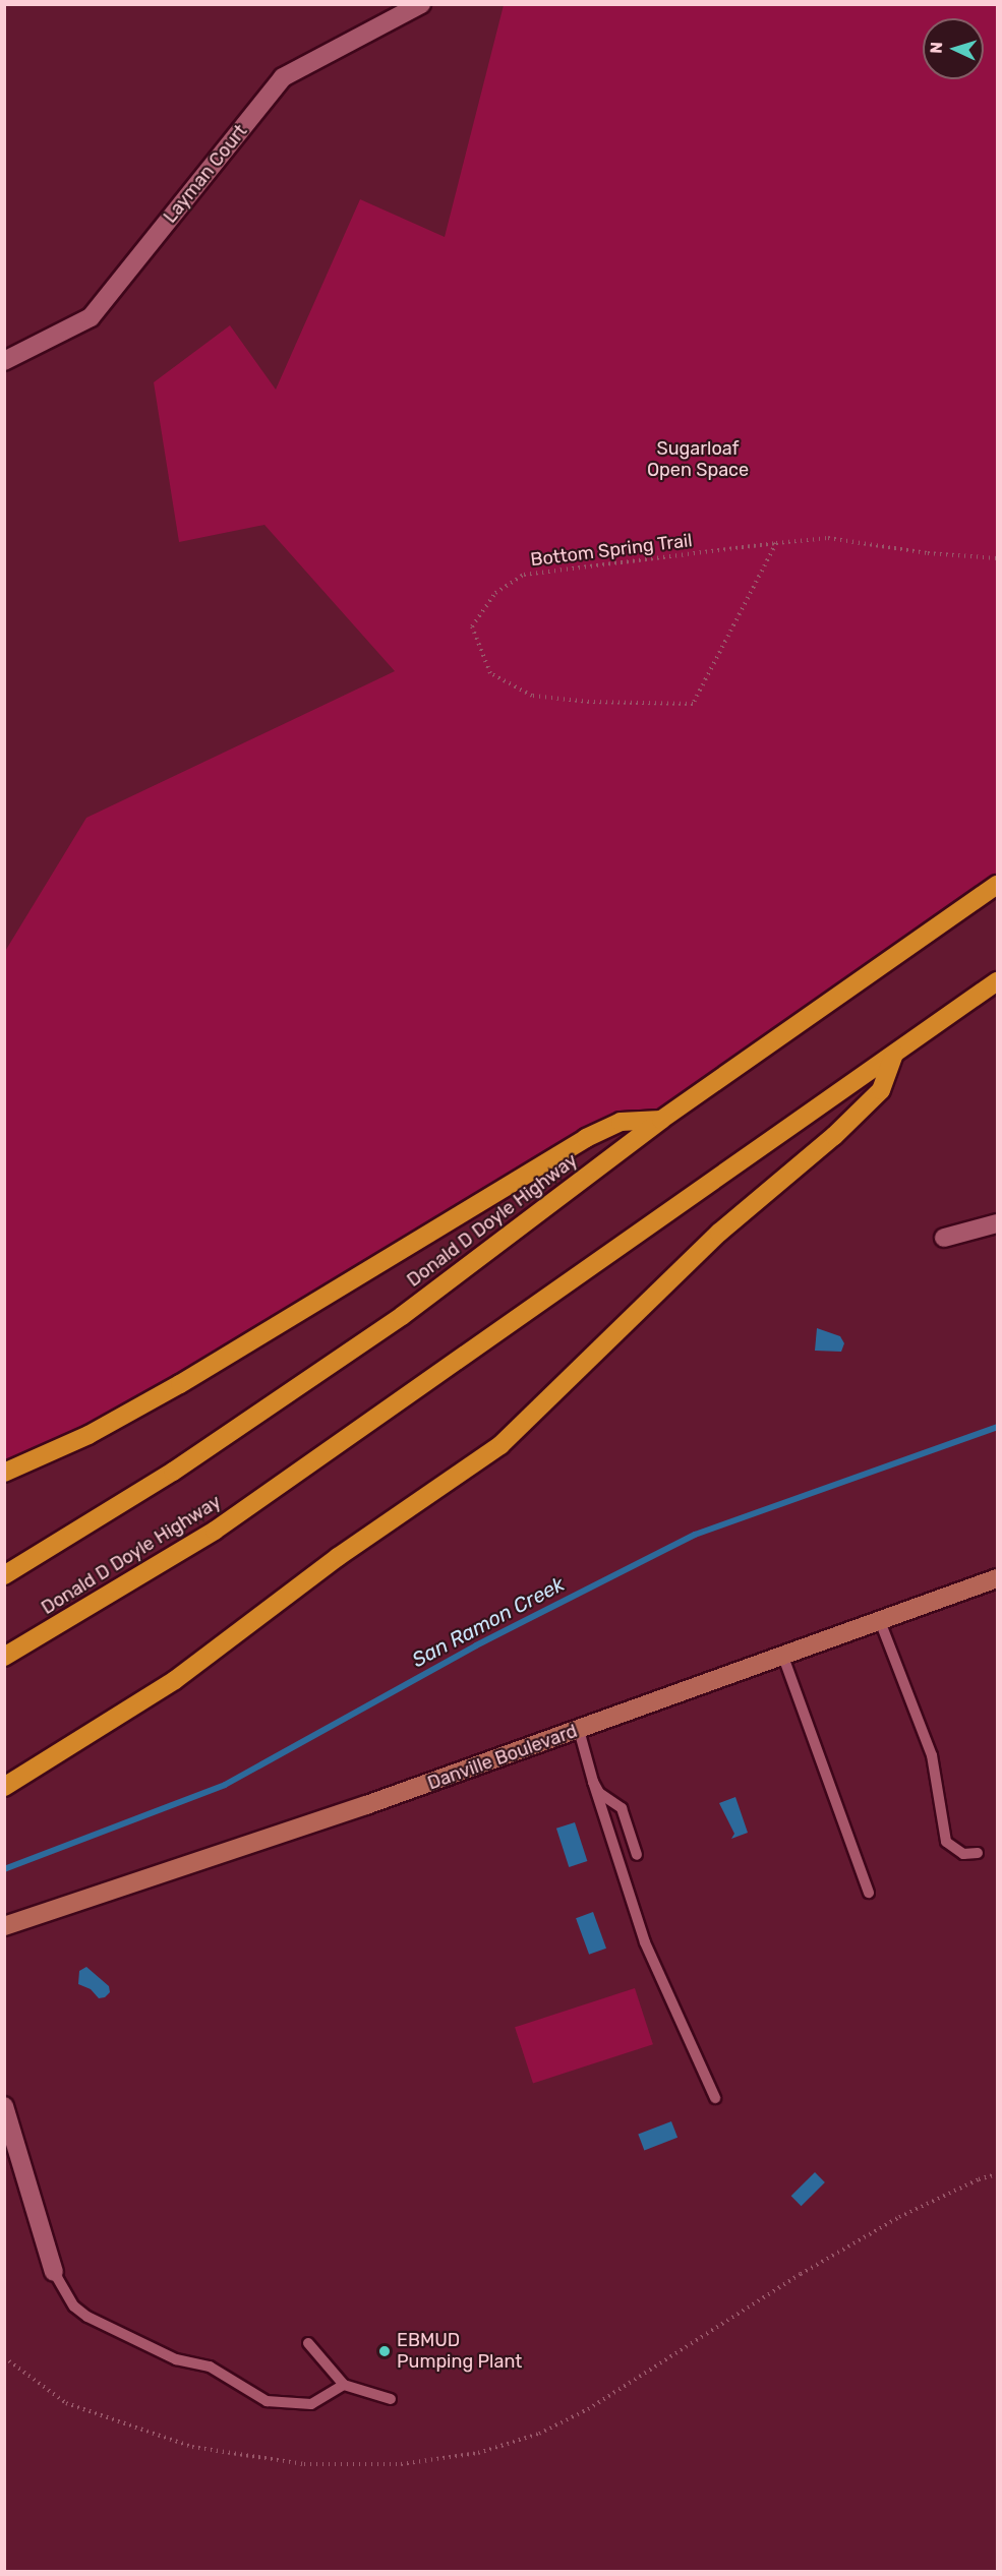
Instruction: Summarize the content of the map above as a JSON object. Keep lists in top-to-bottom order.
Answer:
{
  "streets": {
    "highway": ["Donald D Doyle Highway"],
    "main road": ["Danville Boulevard"],
    "street": ["Layman Court"],
    "path": ["Bottom Spring Trail"]
  },
  "water": ["San Ramon Creek"],
  "parks": ["Sugarloaf Open Space"],
  "places": ["EBMUD Pumping Plant"],
  "north": "left"
}
